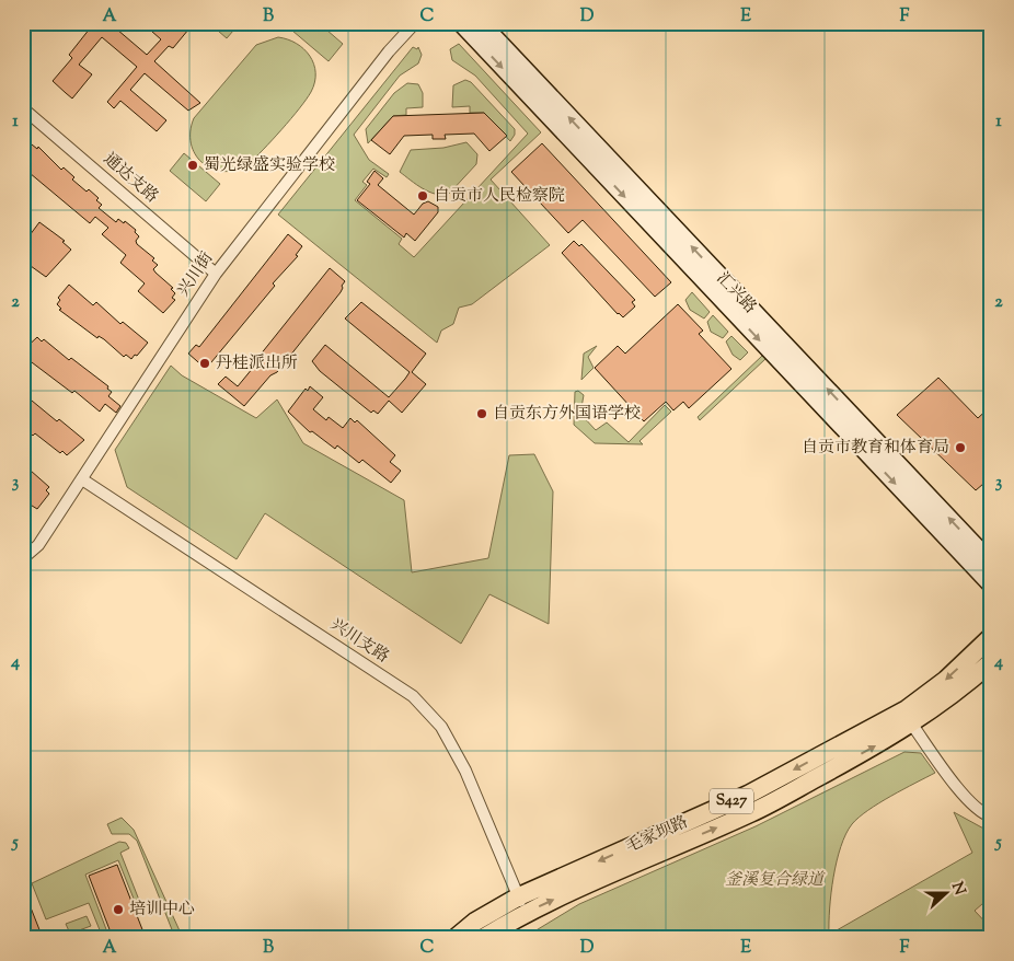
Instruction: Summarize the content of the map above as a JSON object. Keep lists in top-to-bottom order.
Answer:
{
  "streets": {
    "main road": ["汇兴路", "S427", "毛家坝路"],
    "street": ["通达支路", "兴川街", "兴川支路"]
  },
  "crossings": [
    ["通达支路", "兴川街"],
    ["兴川街", "兴川支路"],
    ["兴川支路", "毛家坝路"]
  ],
  "parks": ["釜溪复合绿道"],
  "places": [
    "蜀光绿盛实验学校",
    "自贡市人民检察院",
    "丹桂派出所",
    "自贡东方外国语学校",
    "自贡市教育和体育局",
    "培训中心"
  ],
  "north": "right",
  "grid": {
    "columns": [
      "A",
      "B",
      "C",
      "D",
      "E",
      "F"
    ],
    "rows": [
      "1",
      "2",
      "3",
      "4",
      "5"
    ]
  }
}
